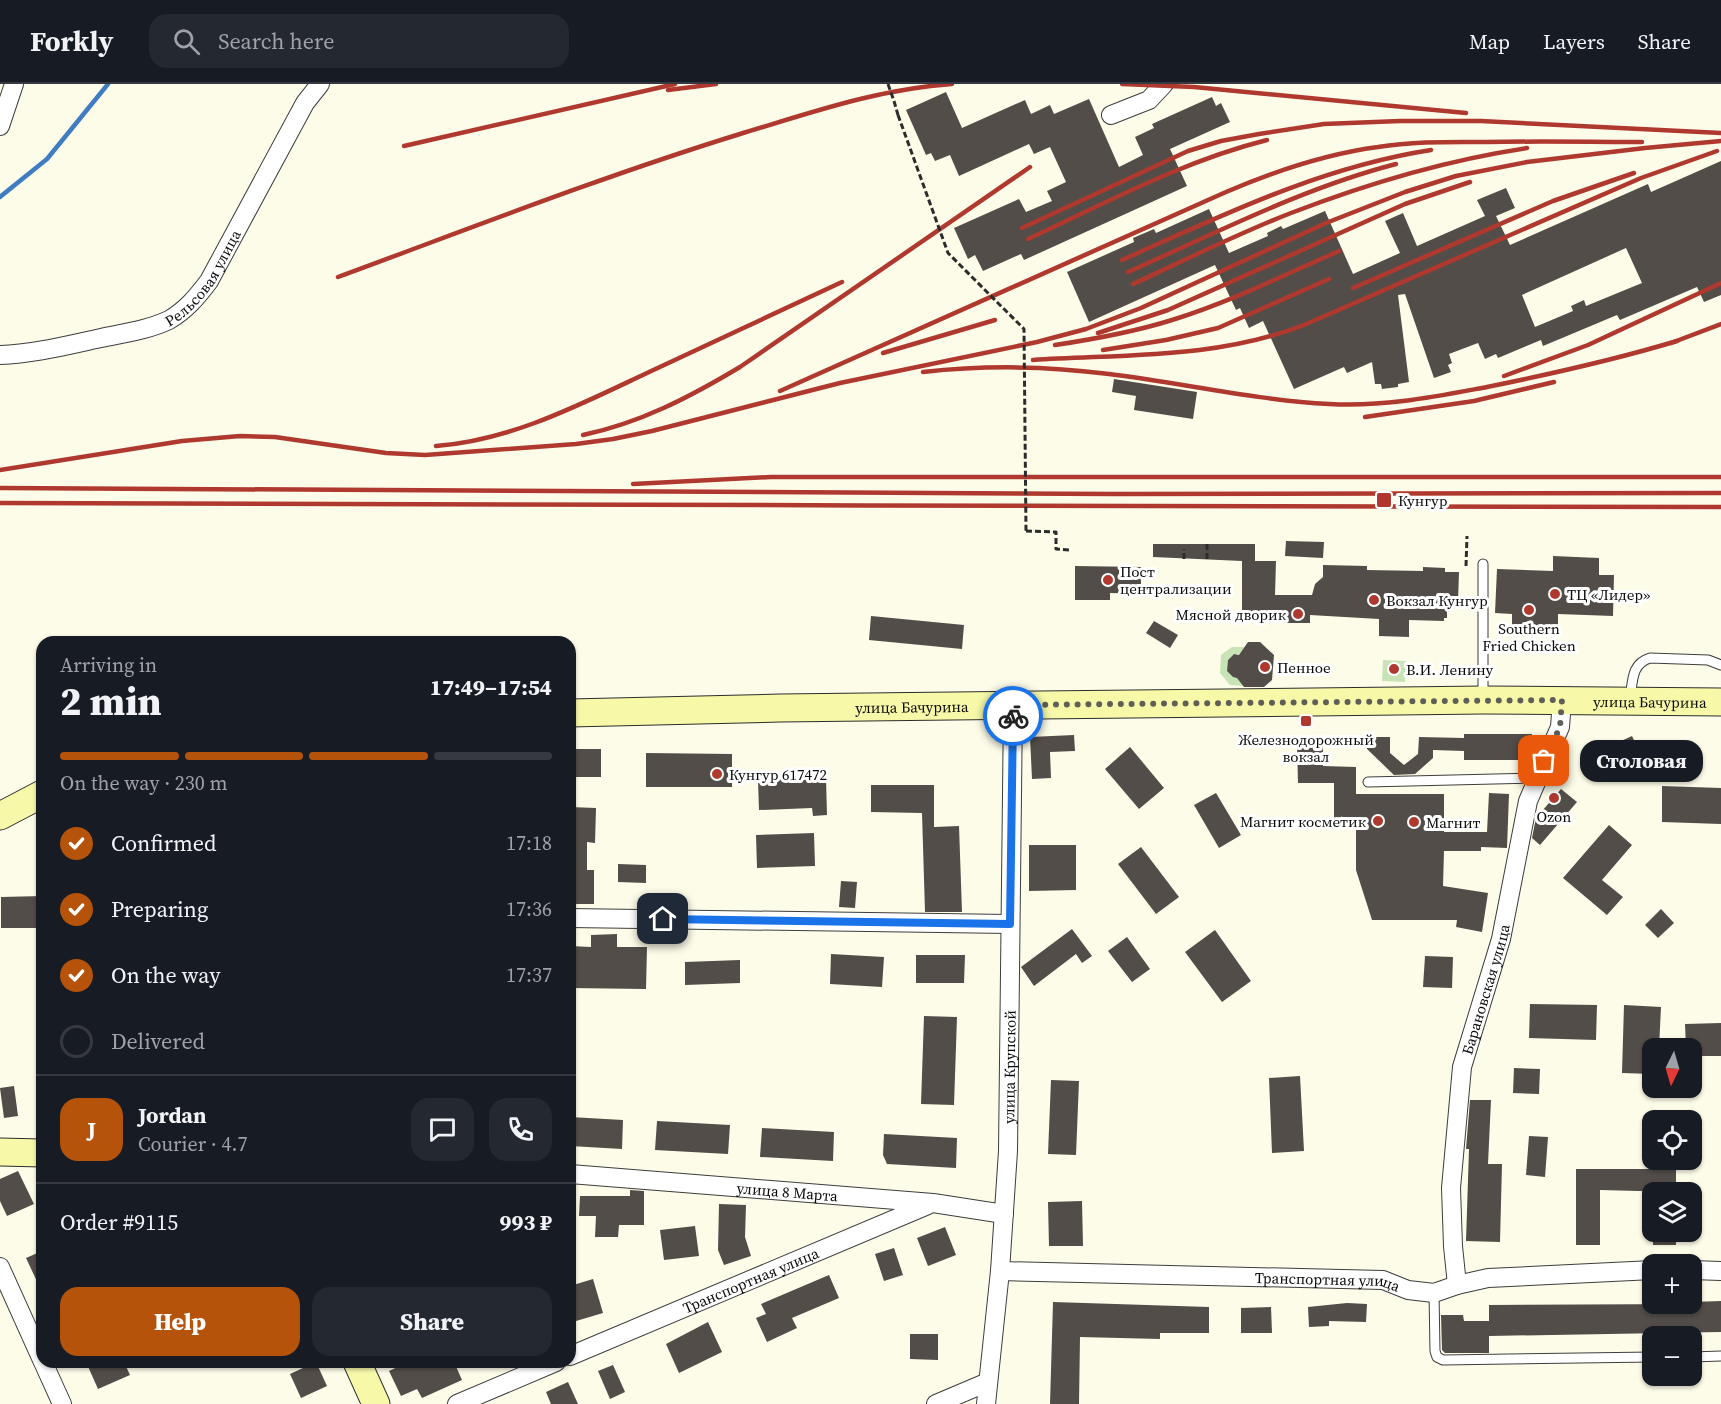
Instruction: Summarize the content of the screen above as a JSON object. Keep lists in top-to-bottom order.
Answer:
{
  "streets": {
    "street": [
      "Рельсовая улица",
      "улица Бачурина",
      "Барановская улица",
      "улица Крупской",
      "улица 8 Марта",
      "Транспортная улица"
    ]
  },
  "crossings": [
    ["улица Бачурина", "Барановская улица"],
    ["улица Бачурина", "улица Крупской"],
    ["Барановская улица", "Транспортная улица"],
    ["улица Крупской", "улица 8 Марта"],
    ["улица Крупской", "Транспортная улица"],
    ["улица 8 Марта", "Транспортная улица"]
  ],
  "places": {
    "transit": ["Кунгур", "Железнодорожный вокзал"],
    "other": [
      "Пост централизации",
      "ТЦ «Лидер»",
      "Вокзал Кунгур",
      "Southern Fried Chicken",
      "Мясной дворик",
      "Пенное",
      "В.И. Ленину",
      "Столовая",
      "Кунгур 617472",
      "Ozon",
      "Магнит косметик",
      "Магнит"
    ]
  },
  "north": "bottom",
  "page": {
    "header": "Forkly",
    "search": "Search here",
    "nav": ["Map", "Layers", "Share"],
    "heading": ["2 min", "Arriving in", "17:49–17:54"],
    "panel": [
      "Jordan",
      "Courier · 4.7",
      "Order #9115",
      "993 ₽"
    ],
    "bar": "On the way · 230 m",
    "bubble": "Столовая",
    "list": [
      ["Confirmed", "17:18"],
      ["Preparing", "17:36"],
      ["On the way", "17:37"],
      "Delivered"
    ],
    "map_buttons": ["+", "−"],
    "round": "J",
    "buttons": ["Help", "Share"]
  }
}
